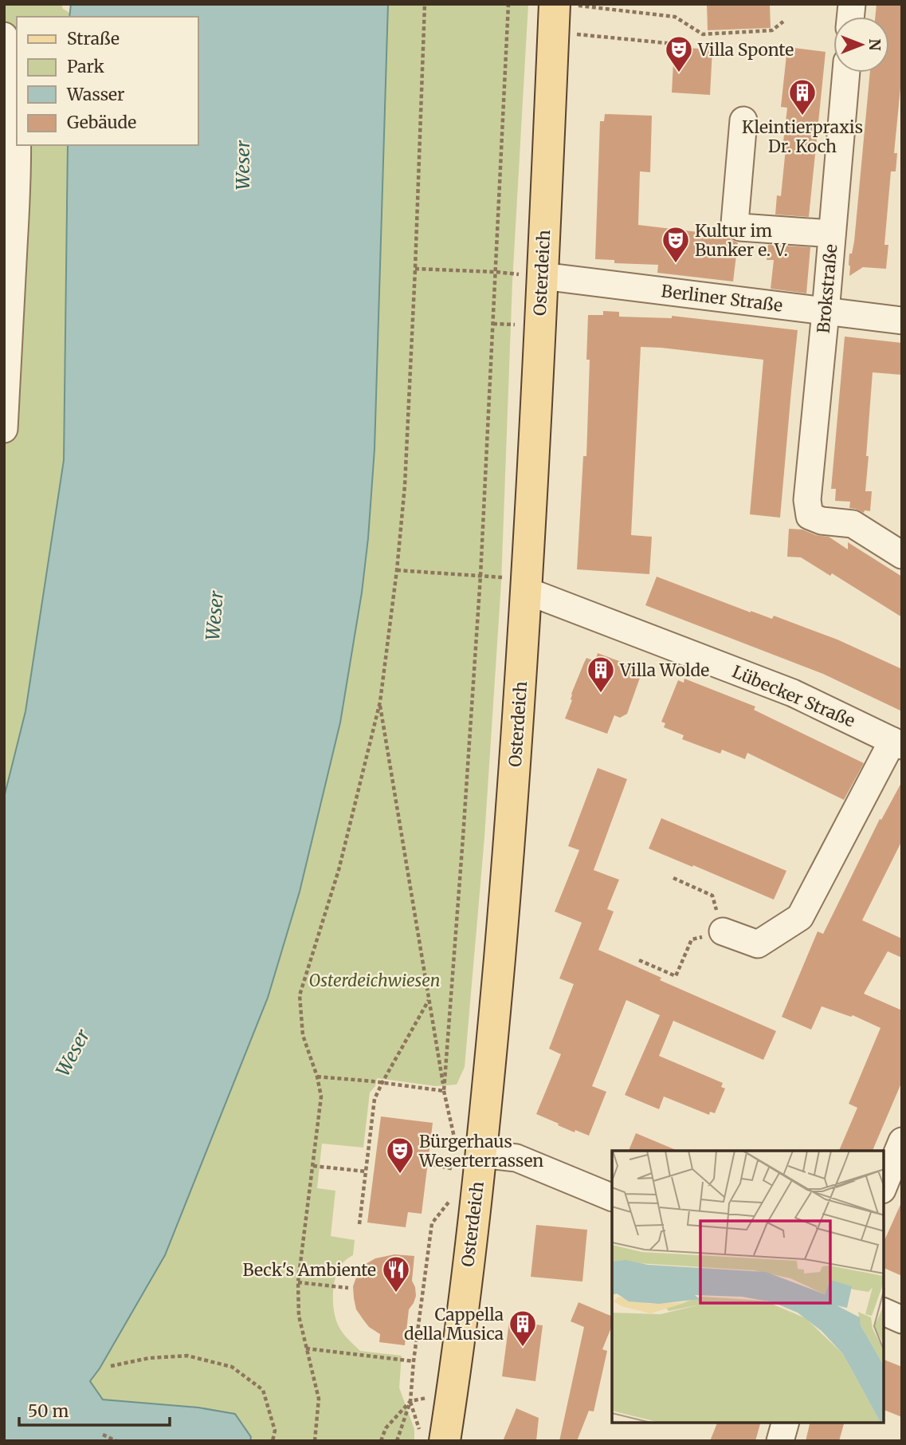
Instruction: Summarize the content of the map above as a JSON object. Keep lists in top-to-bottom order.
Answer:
{
  "streets": {
    "main road": ["Osterdeich"],
    "street": ["Brokstraße", "Berliner Straße", "Lübecker Straße"]
  },
  "crossings": [
    ["Osterdeich", "Berliner Straße"],
    ["Osterdeich", "Lübecker Straße"],
    ["Brokstraße", "Berliner Straße"]
  ],
  "water": ["Weser"],
  "parks": ["Osterdeichwiesen"],
  "places": {
    "theatre": ["Villa Sponte", "Kultur im Bunker e. V.", "Bürgerhaus Weserterrassen"],
    "building": ["Kleintierpraxis Dr. Koch", "Villa Wolde", "Cappella della Musica"],
    "restaurant": ["Beck's Ambiente"]
  },
  "legend": [
    "Straße",
    "Park",
    "Wasser",
    "Gebäude"
  ],
  "scale_bar": "50 m",
  "north": "right"
}
